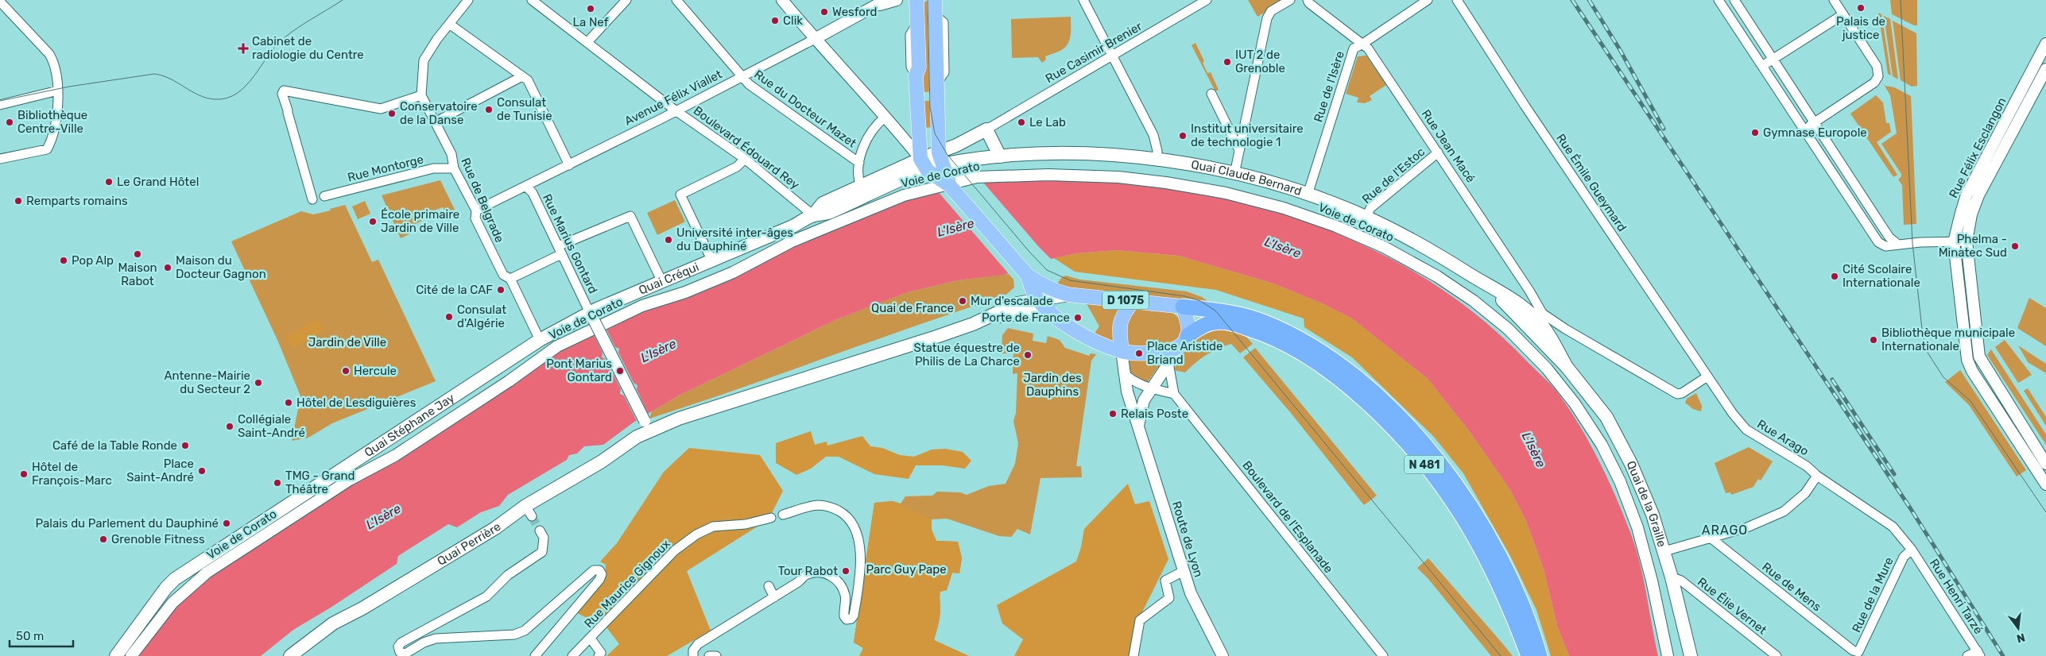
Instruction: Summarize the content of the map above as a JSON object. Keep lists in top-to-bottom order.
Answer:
{
  "streets": {
    "highway": ["N 481"],
    "main road": [
      "Quai Claude Bernard",
      "Quai Créqui",
      "D 1075",
      "Quai Stéphane Jay",
      "Quai de la Graille",
      "Quai Perrière"
    ],
    "street": [
      "Rue Casimir Brenier",
      "Rue de l'Isère",
      "Avenue Félix Viallet",
      "Rue du Docteur Mazet",
      "Rue Jean Macé",
      "Boulevard Édouard Rey",
      "Rue Félix Esclangon",
      "Rue Montorge",
      "Voie de Corato",
      "Rue de l'Estoc",
      "Rue Émile Gueymard",
      "Rue de Belgrade",
      "Rue Marius Gontard",
      "Rue Arago",
      "Boulevard de l'Esplanade",
      "Route de Lyon",
      "Rue Maurice Gignoux",
      "Rue de Mens",
      "Rue de la Mure",
      "Rue Henri Tarzé",
      "Rue Élie Vernet"
    ]
  },
  "crossings": [
    ["Rue de l'Isère", "Rue Jean Macé"],
    ["Rue de l'Isère", "Quai Claude Bernard"],
    ["Avenue Félix Viallet", "Rue du Docteur Mazet"],
    ["Avenue Félix Viallet", "Boulevard Édouard Rey"],
    ["Avenue Félix Viallet", "Rue de Belgrade"],
    ["Avenue Félix Viallet", "Rue Marius Gontard"],
    ["Rue Jean Macé", "Rue de l'Estoc"],
    ["Rue Jean Macé", "Quai Claude Bernard"],
    ["Boulevard Édouard Rey", "Quai Créqui"],
    ["Rue Montorge", "Rue de Belgrade"],
    ["Rue de l'Estoc", "Quai Claude Bernard"],
    ["Quai Claude Bernard", "Quai Créqui"],
    ["Quai Claude Bernard", "D 1075"],
    ["Quai Claude Bernard", "Quai de la Graille"],
    ["Rue Émile Gueymard", "Rue Arago"],
    ["Rue de Belgrade", "Quai Stéphane Jay"],
    ["Rue Marius Gontard", "Quai Créqui"],
    ["Rue Marius Gontard", "Quai Stéphane Jay"],
    ["Quai Créqui", "D 1075"],
    ["Quai Créqui", "Quai Stéphane Jay"],
    ["D 1075", "N 481"],
    ["Rue Arago", "Rue de la Mure"],
    ["Rue Arago", "Rue Henri Tarzé"],
    ["Quai de la Graille", "Rue Élie Vernet"],
    ["Rue de Mens", "Rue de la Mure"],
    ["Rue de la Mure", "Rue Henri Tarzé"]
  ],
  "districts": ["ARAGO"],
  "water": ["L'Isère"],
  "parks": [
    "Quai de France",
    "Jardin de Ville",
    "Jardin des Dauphins",
    "Parc Guy Pape"
  ],
  "places": {
    "other": [
      "Palais de justice",
      "La Nef",
      "Wesford",
      "Clik",
      "IUT 2 de Grenoble",
      "Consulat de Tunisie",
      "Conservatoire de la Danse",
      "Bibliothèque Centre-Ville",
      "Le Lab",
      "Gymnase Europole",
      "Institut universitaire de technologie 1",
      "Le Grand Hôtel",
      "Remparts romains",
      "École primaire Jardin de Ville",
      "Université inter-âges du Dauphiné",
      "Phelma - Minatec Sud",
      "Maison Rabot",
      "Pop Alp",
      "Maison du Docteur Gagnon",
      "Cité Scolaire Internationale",
      "Cité de la CAF",
      "Mur d'escalade",
      "Consulat d'Algérie",
      "Porte de France",
      "Bibliothèque municipale Internationale",
      "Place Aristide Briand",
      "Statue équestre de Philis de La Charce",
      "Hercule",
      "Pont Marius Gontard",
      "Antenne-Mairie du Secteur 2",
      "Hôtel de Lesdiguières",
      "Relais Poste",
      "Collégiale Saint-André",
      "Café de la Table Ronde",
      "Place Saint-André",
      "Hôtel de François-Marc",
      "TMG - Grand Théâtre",
      "Palais du Parlement du Dauphiné",
      "Grenoble Fitness",
      "Tour Rabot"
    ],
    "health": ["Cabinet de radiologie du Centre"]
  },
  "scale_bar": "50 m",
  "north": "bottom"
}
